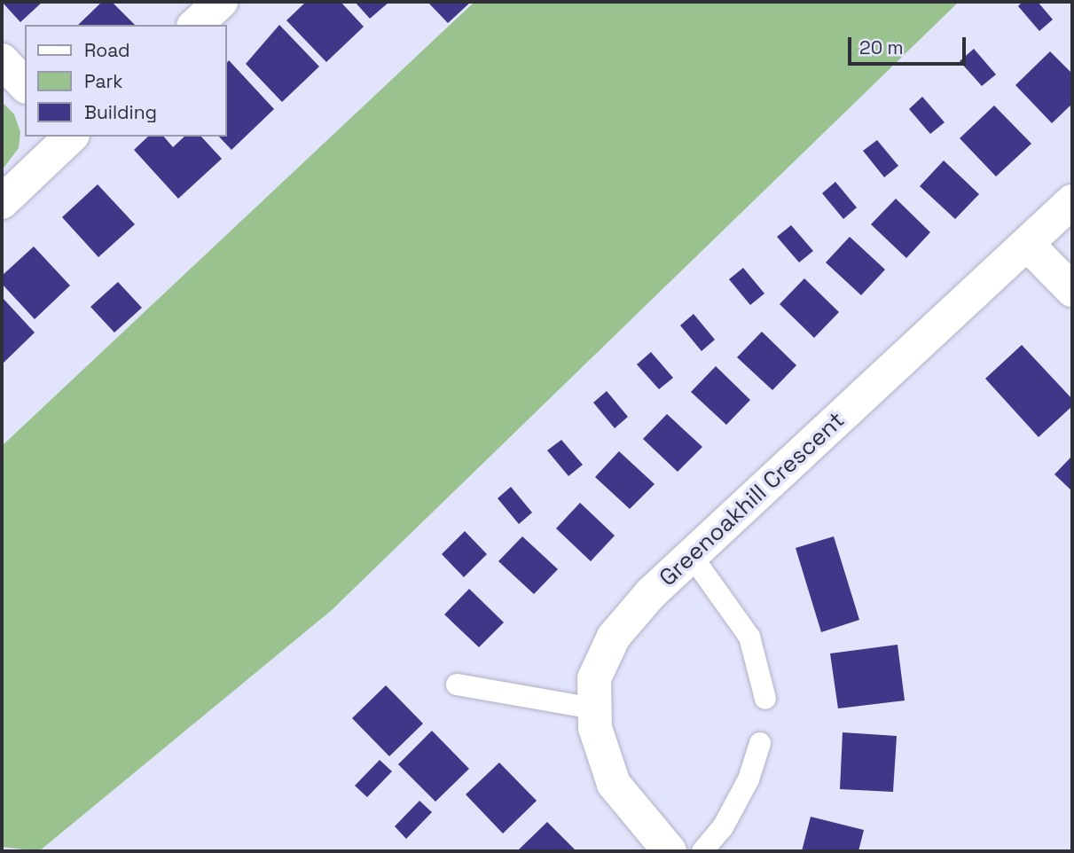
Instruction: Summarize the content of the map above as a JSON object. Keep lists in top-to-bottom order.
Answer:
{
  "streets": {
    "street": ["Greenoakhill Crescent"]
  },
  "legend": ["Road", "Park", "Building"],
  "scale_bar": "20 m"
}
